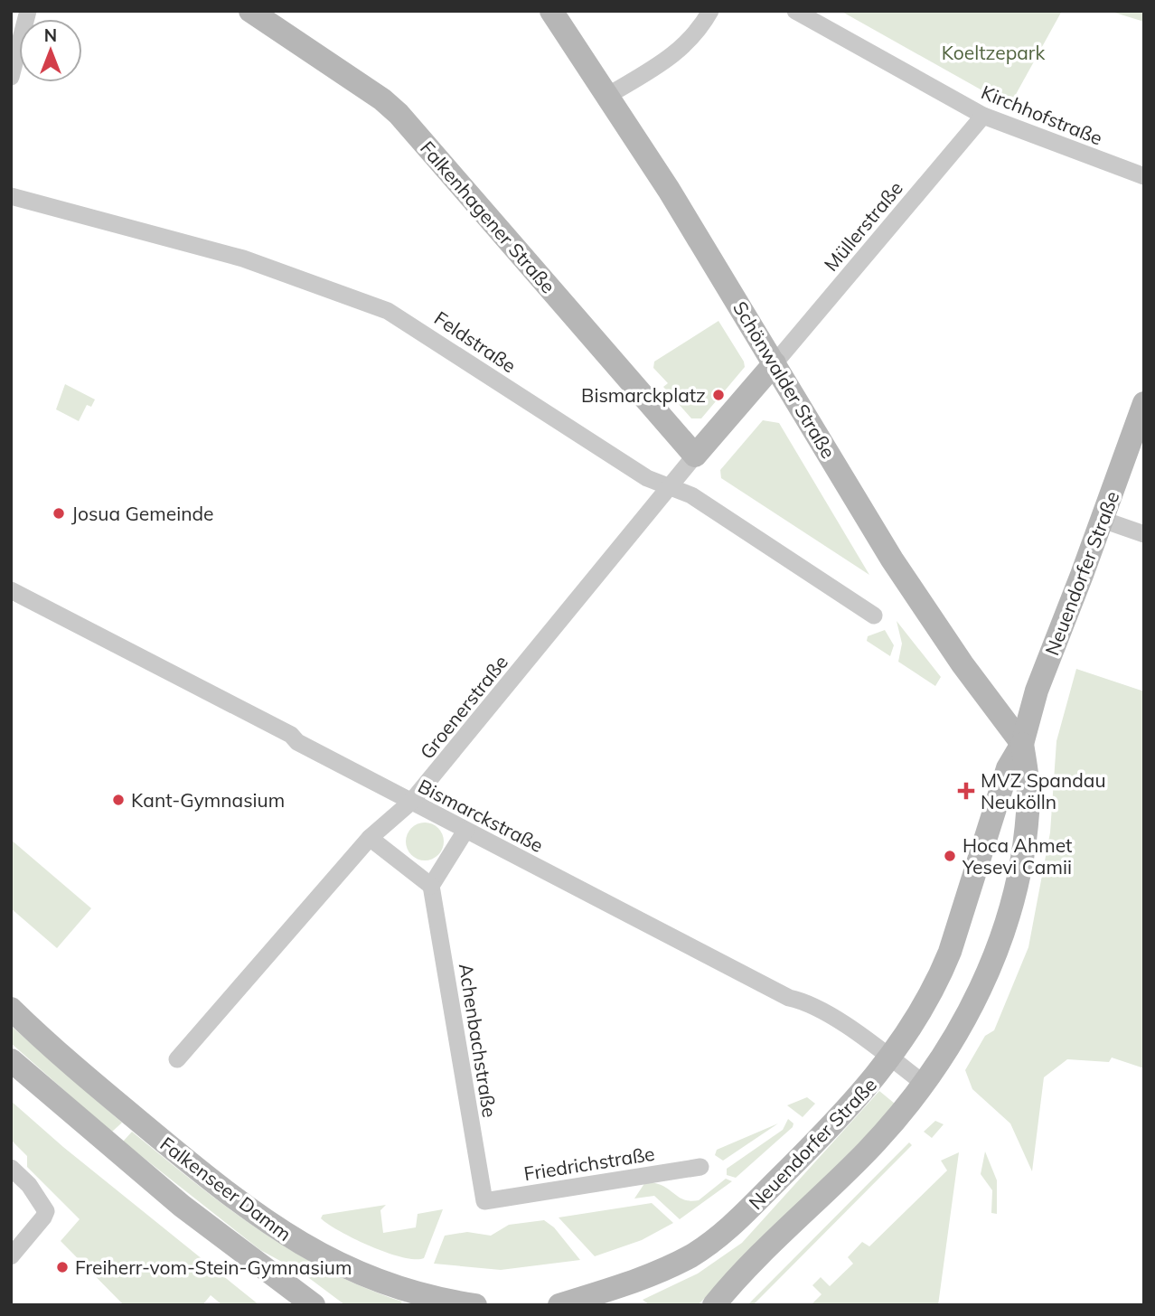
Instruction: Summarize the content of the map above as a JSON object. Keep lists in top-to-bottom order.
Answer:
{
  "streets": {
    "main road": [
      "Falkenhagener Straße",
      "Schönwalder Straße",
      "Neuendorfer Straße",
      "Falkenseer Damm"
    ],
    "street": [
      "Kirchhofstraße",
      "Müllerstraße",
      "Feldstraße",
      "Groenerstraße",
      "Bismarckstraße",
      "Achenbachstraße",
      "Friedrichstraße"
    ]
  },
  "crossings": [
    ["Kirchhofstraße", "Müllerstraße"],
    ["Falkenhagener Straße", "Groenerstraße"],
    ["Müllerstraße", "Schönwalder Straße"],
    ["Feldstraße", "Groenerstraße"],
    ["Schönwalder Straße", "Neuendorfer Straße"],
    ["Neuendorfer Straße", "Bismarckstraße"],
    ["Groenerstraße", "Bismarckstraße"],
    ["Achenbachstraße", "Friedrichstraße"]
  ],
  "parks": ["Koeltzepark"],
  "places": {
    "other": [
      "Bismarckplatz",
      "Josua Gemeinde",
      "Kant-Gymnasium",
      "Hoca Ahmet Yesevi Camii",
      "Freiherr-vom-Stein-Gymnasium"
    ],
    "health": ["MVZ Spandau Neukölln"]
  },
  "north": "top"
}
